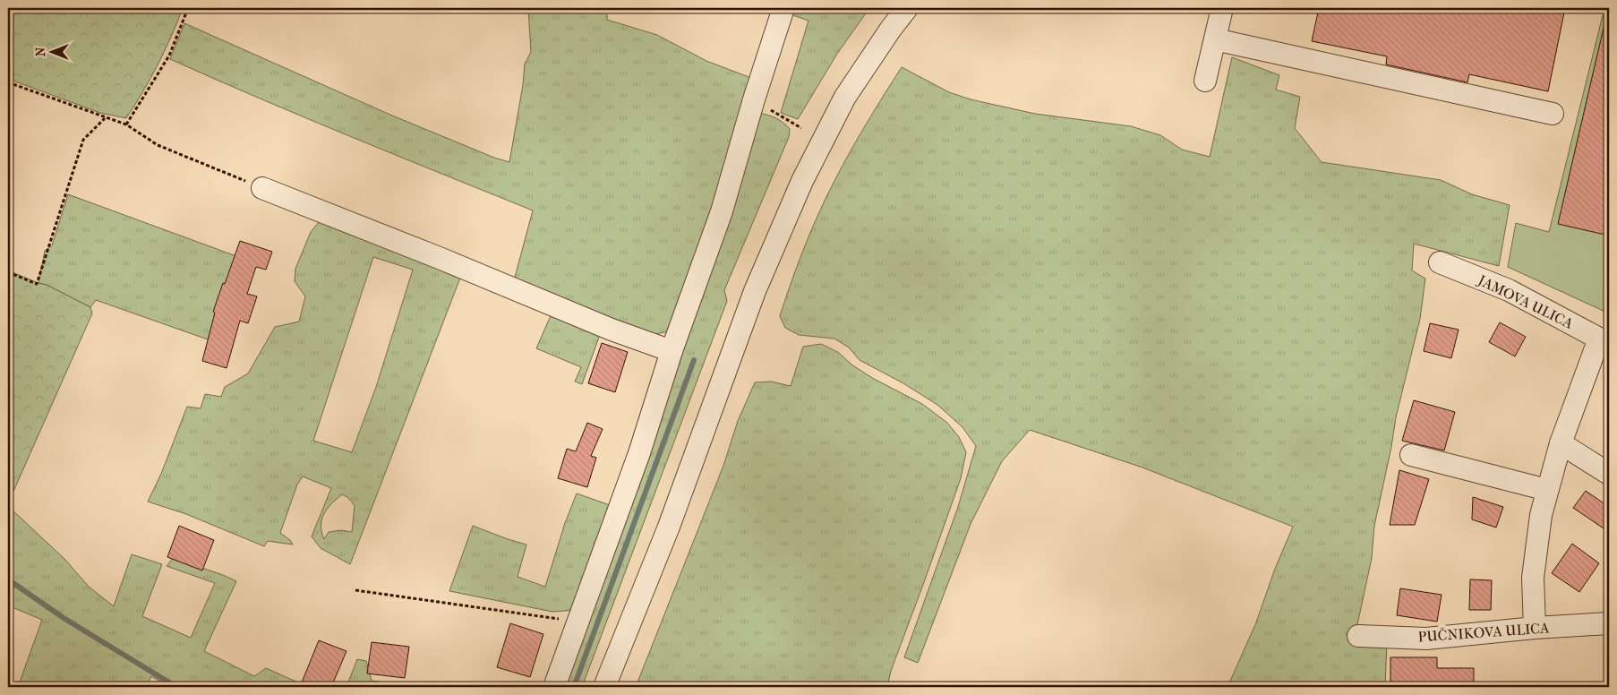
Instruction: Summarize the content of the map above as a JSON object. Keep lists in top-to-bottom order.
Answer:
{
  "streets": {
    "street": ["JAMOVA ULICA", "PUČNIKOVA ULICA"]
  },
  "north": "left"
}
